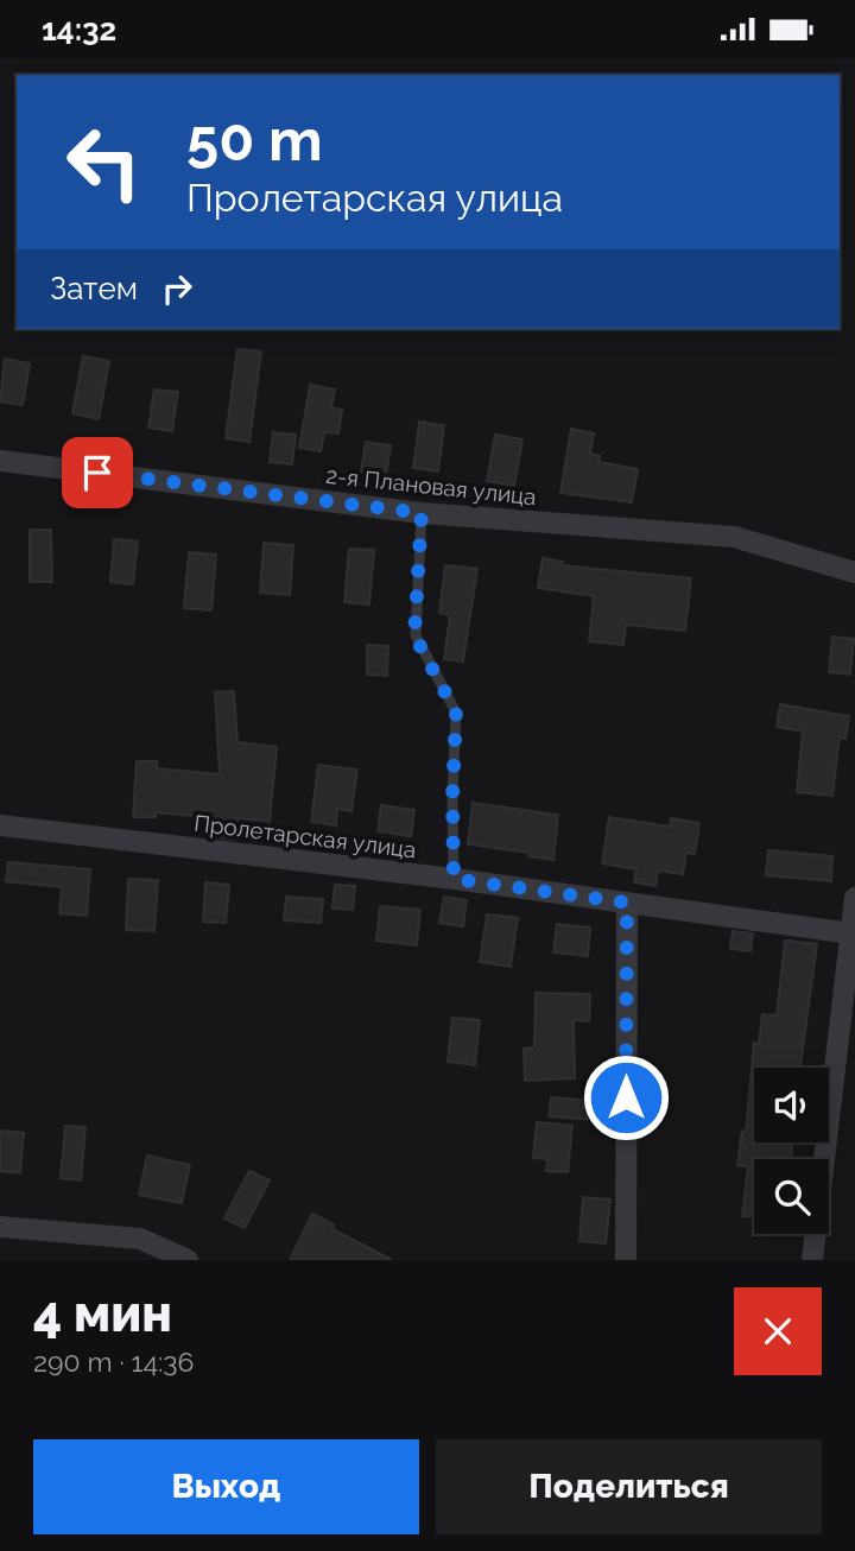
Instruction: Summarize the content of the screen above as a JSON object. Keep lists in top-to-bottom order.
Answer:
{
  "streets": {
    "street": ["2-я Плановая улица", "Пролетарская улица"]
  },
  "page": {
    "status": "14:32",
    "turn": ["50 m", "Пролетарская улица"],
    "then": "Затем",
    "heading": ["4 мин", "290 m · 14:36"],
    "buttons": ["Выход", "Поделиться"]
  }
}
